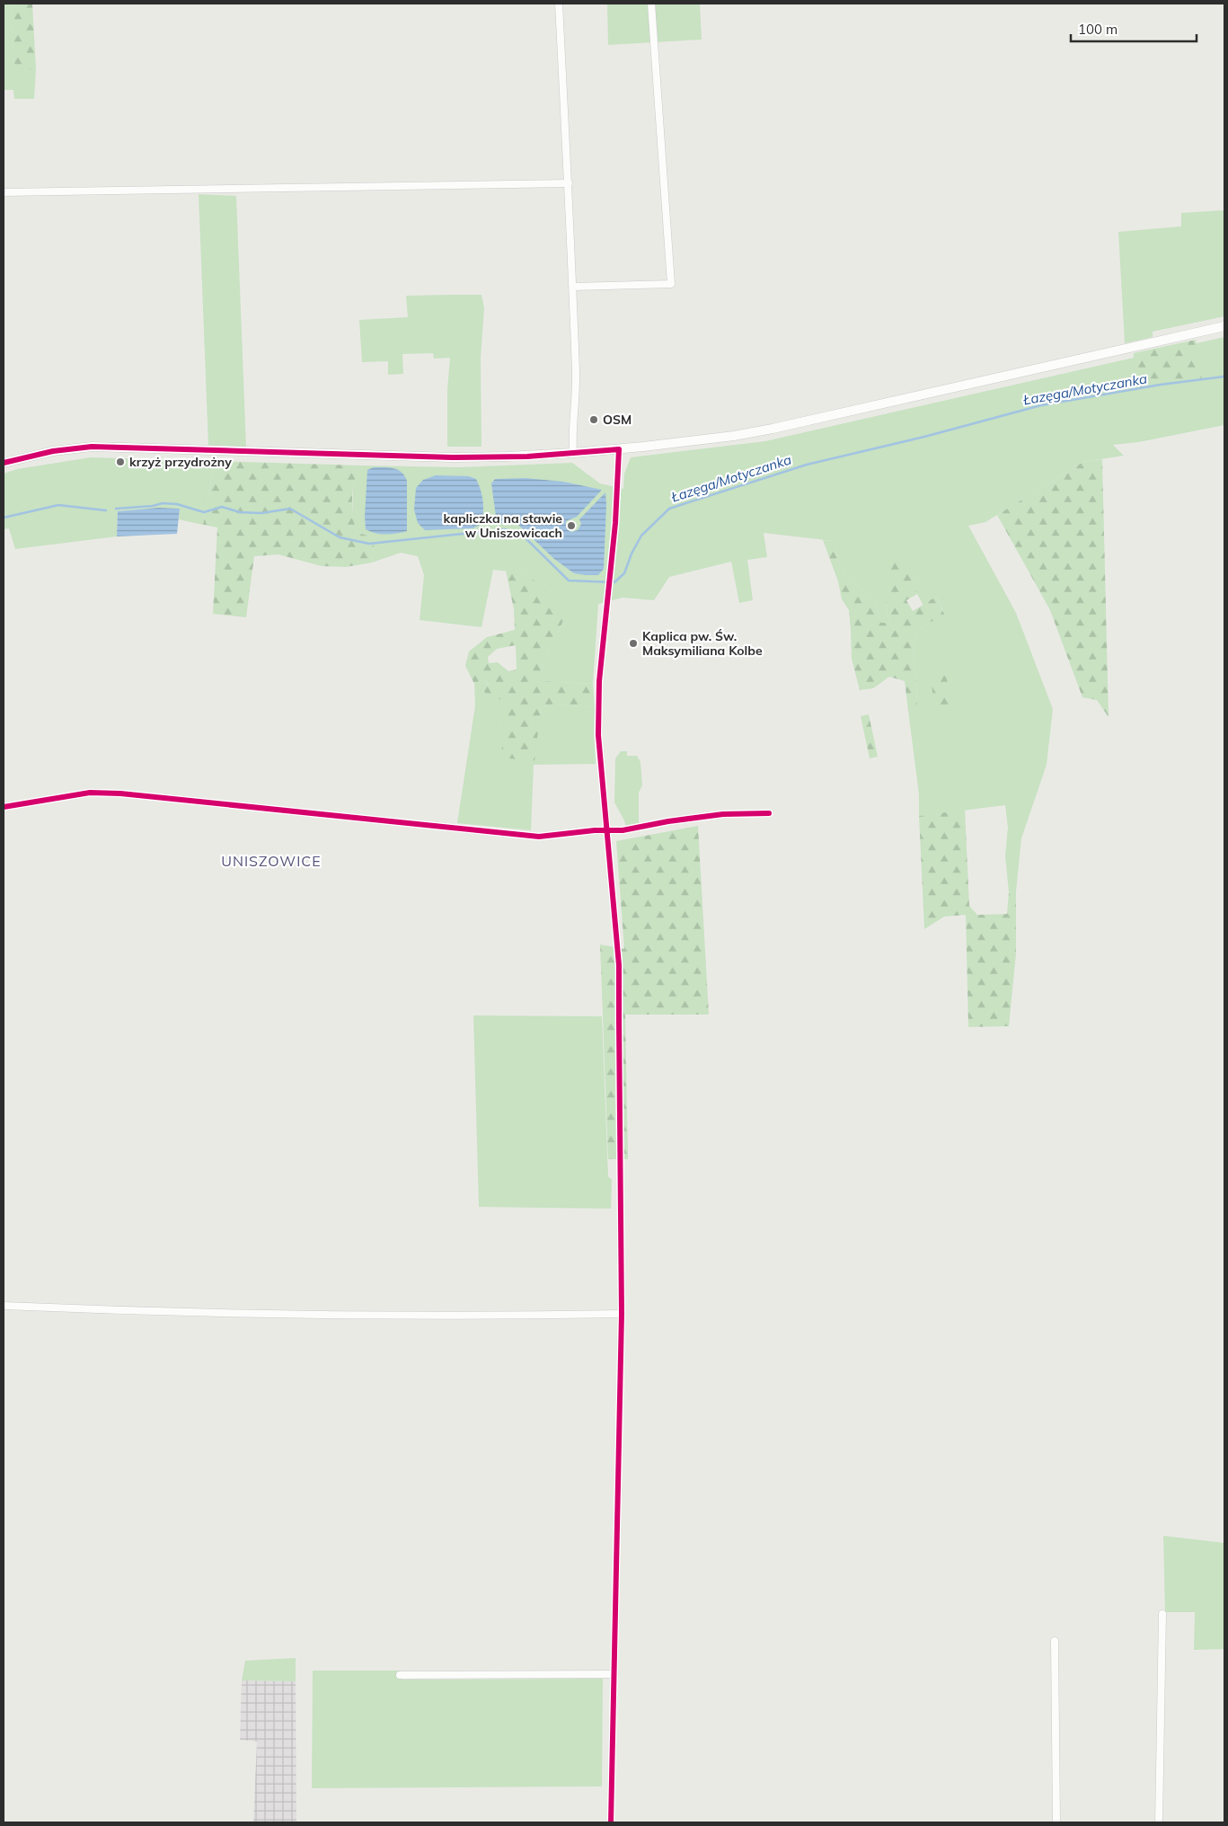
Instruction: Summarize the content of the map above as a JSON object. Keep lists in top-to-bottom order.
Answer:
{
  "districts": ["UNISZOWICE"],
  "water": ["Łazęga/Motyczanka"],
  "places": [
    "OSM",
    "krzyż przydrożny",
    "kapliczka na stawie w Uniszowicach",
    "Kaplica pw. Św. Maksymiliana Kolbe"
  ],
  "scale_bar": "100 m"
}
